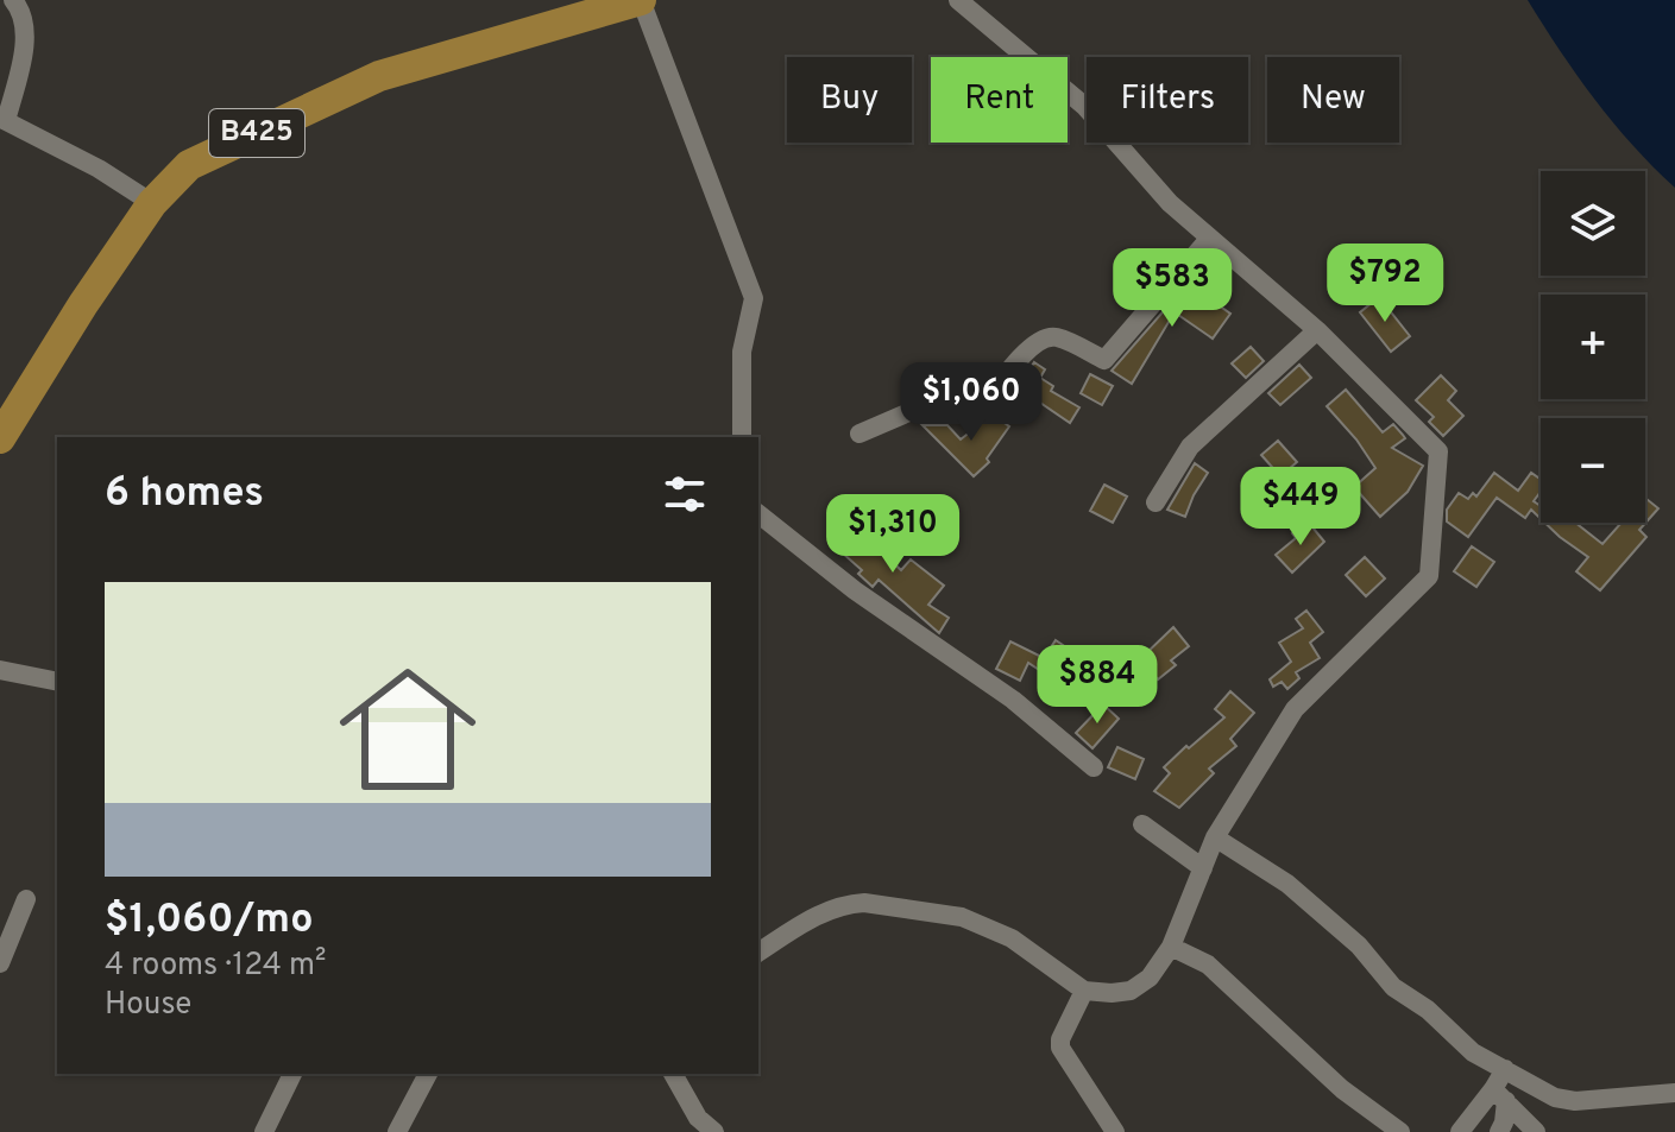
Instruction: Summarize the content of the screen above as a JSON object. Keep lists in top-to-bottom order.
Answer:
{
  "streets": {
    "main road": ["B425"]
  },
  "page": {
    "chip": [
      "Buy",
      "Rent",
      "Filters",
      "New"
    ],
    "map_buttons": ["+", "−"],
    "price": [
      "$792",
      "$583",
      "$1,060",
      "$449",
      "$1,310",
      "$884"
    ],
    "heading": "6 homes",
    "list": [
      {
        "name": "$1,060/mo",
        "note": "4 rooms · 124 m² · House"
      }
    ]
  }
}
